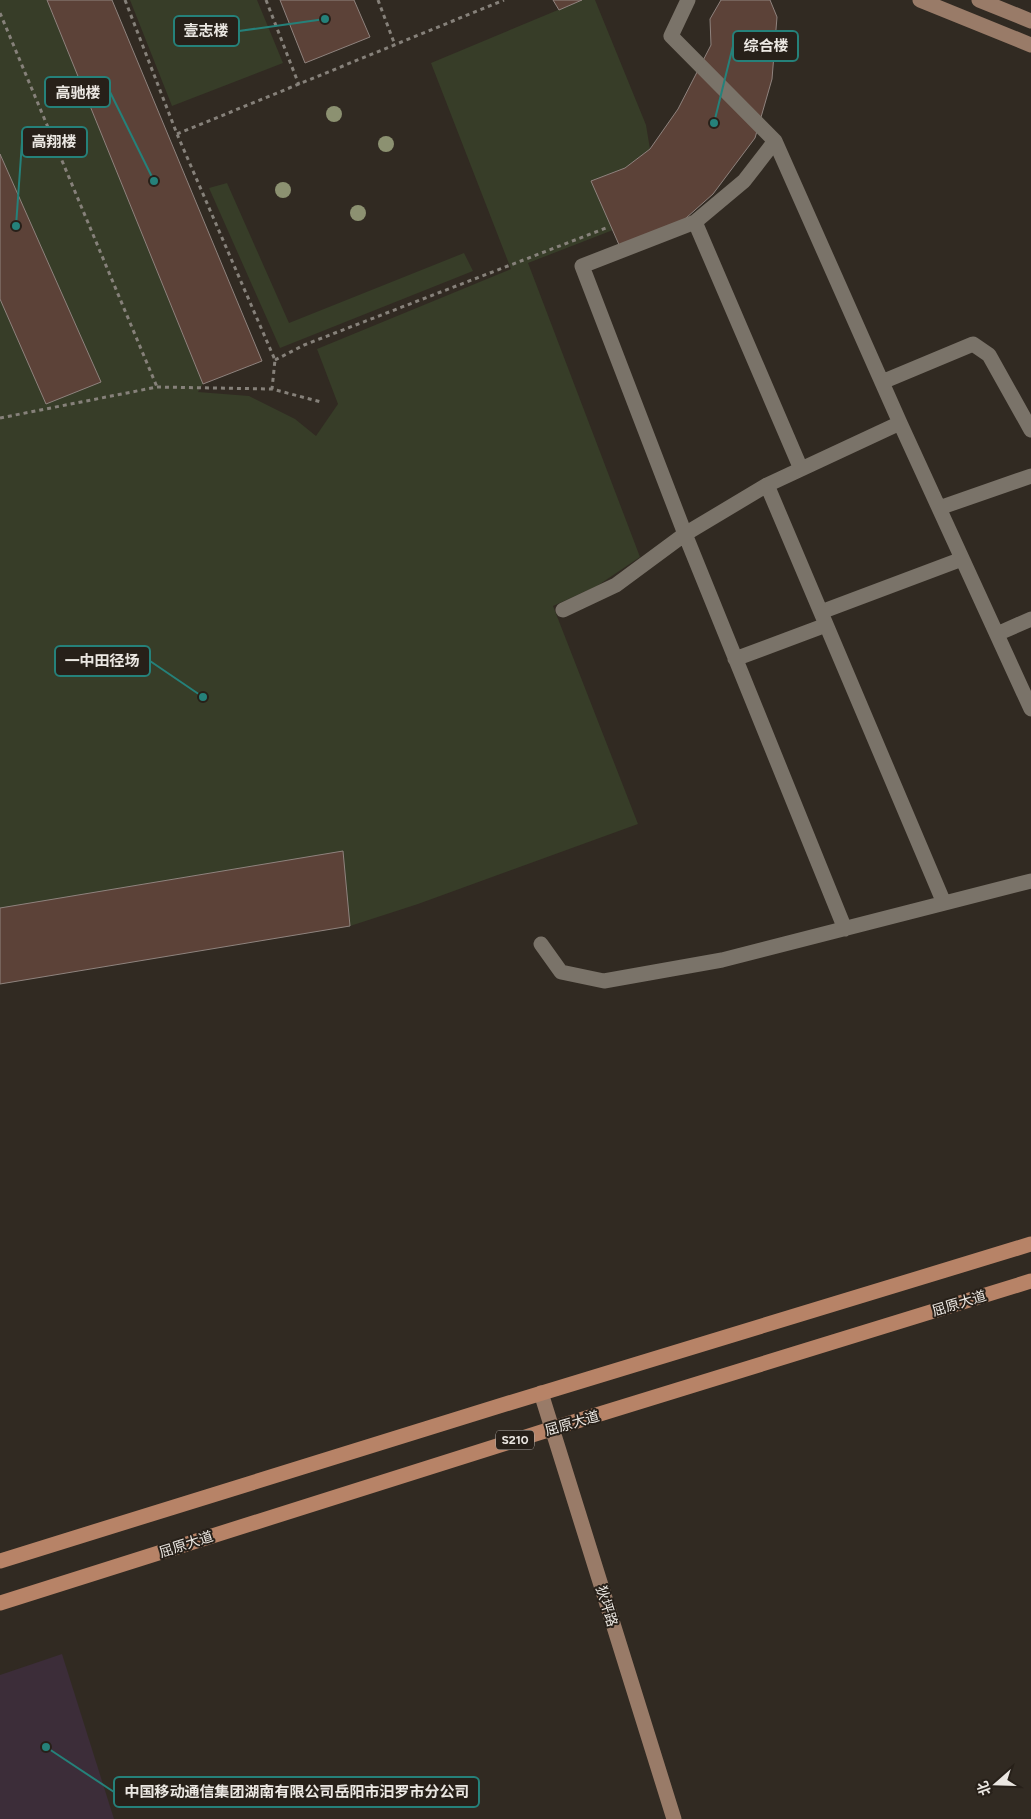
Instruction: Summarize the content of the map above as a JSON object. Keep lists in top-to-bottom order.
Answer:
{
  "streets": {
    "main road": ["屈原大道", "S210"],
    "street": ["狄坪路"]
  },
  "crossings": [
    ["屈原大道", "狄坪路"]
  ],
  "places": [
    "壹志楼",
    "综合楼",
    "高驰楼",
    "高翔楼",
    "一中田径场",
    "中国移动通信集团湖南有限公司岳阳市汨罗市分公司"
  ],
  "north": "left"
}
